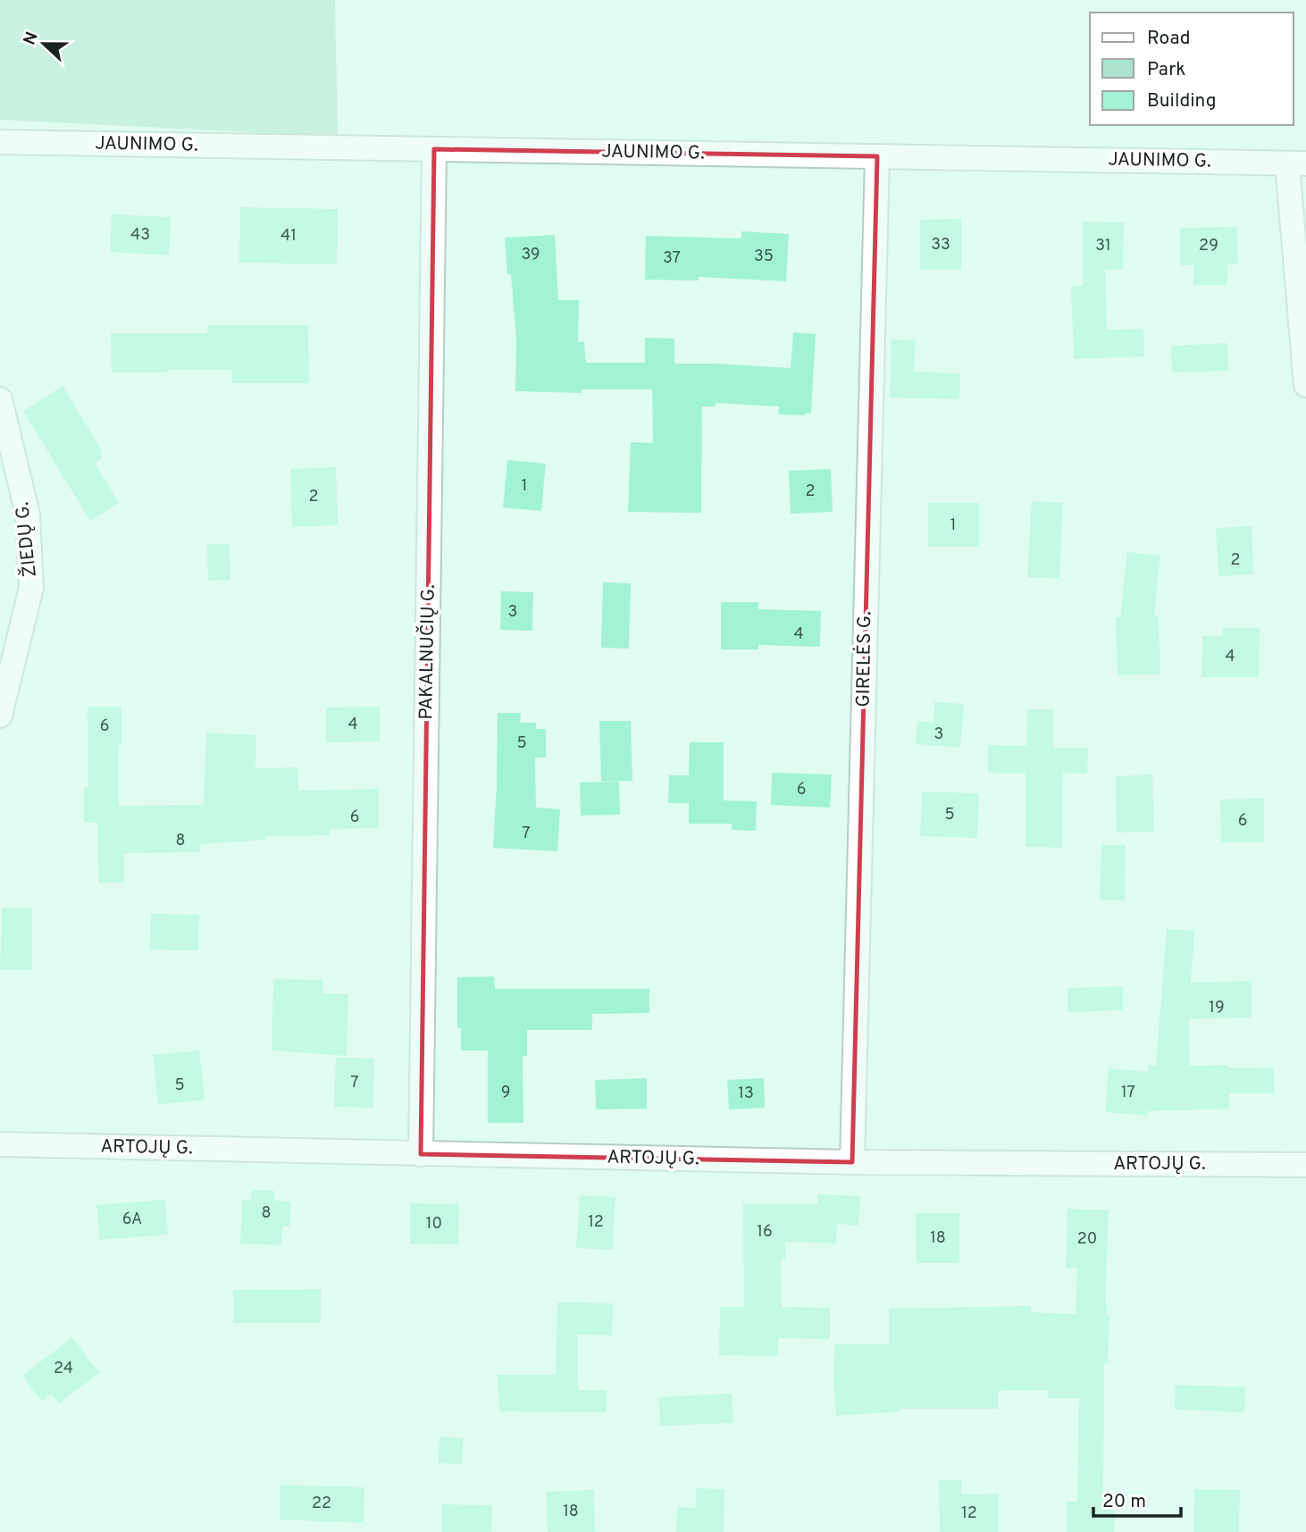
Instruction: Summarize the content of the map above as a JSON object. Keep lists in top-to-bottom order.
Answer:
{
  "streets": {
    "street": [
      "JAUNIMO G.",
      "ŽIEDŲ G.",
      "PAKALNUČIŲ G.",
      "GIRELĖS G.",
      "ARTOJŲ G."
    ]
  },
  "crossings": [
    ["JAUNIMO G.", "PAKALNUČIŲ G."],
    ["JAUNIMO G.", "GIRELĖS G."],
    ["PAKALNUČIŲ G.", "ARTOJŲ G."],
    ["GIRELĖS G.", "ARTOJŲ G."]
  ],
  "house_numbers": [
    "43",
    "41",
    "33",
    "31",
    "29",
    "39",
    "35",
    "37",
    "1",
    "2",
    "2",
    "1",
    "2",
    "3",
    "4",
    "4",
    "4",
    "6",
    "3",
    "5",
    "6",
    "5",
    "6",
    "6",
    "7",
    "8",
    "19",
    "7",
    "5",
    "9",
    "17",
    "13",
    "8",
    "6A",
    "12",
    "10",
    "16",
    "18",
    "20",
    "24",
    "22",
    "18",
    "12"
  ],
  "legend": ["Road", "Park", "Building"],
  "scale_bar": "20 m",
  "north": "left"
}
